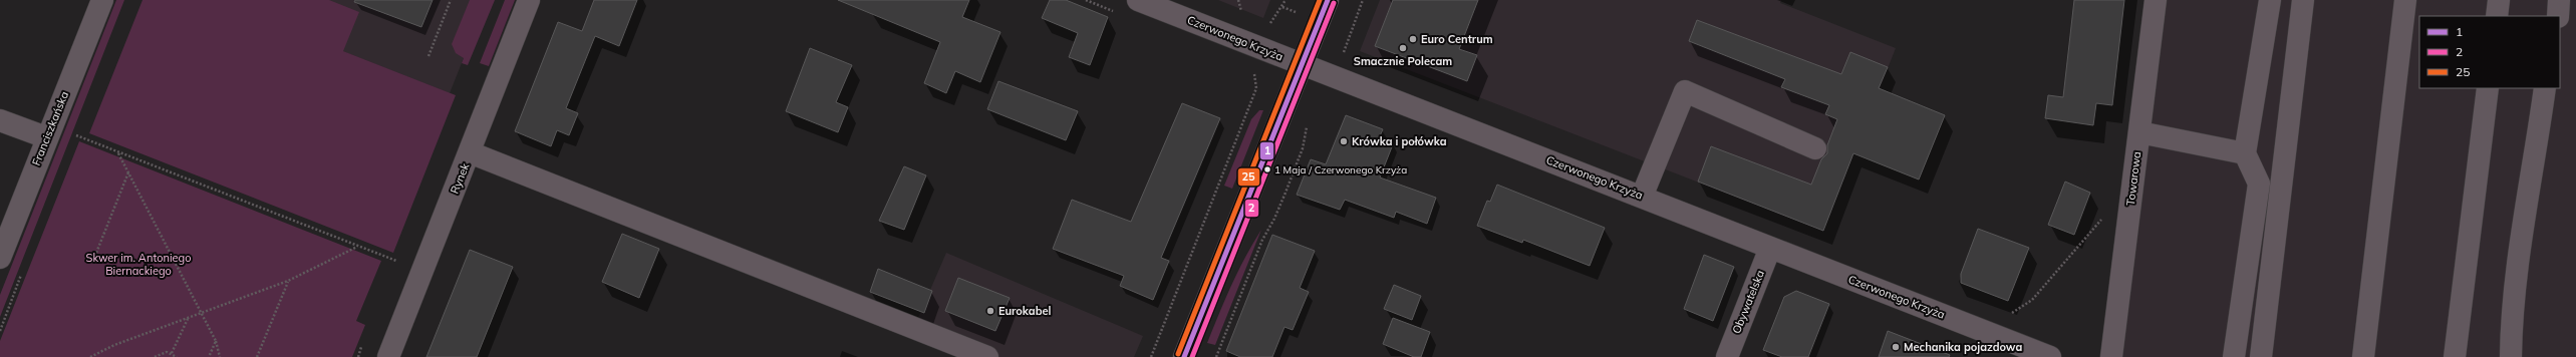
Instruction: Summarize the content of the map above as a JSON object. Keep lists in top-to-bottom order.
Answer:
{
  "streets": {
    "street": [
      "Czerwonego Krzyża",
      "Franciszkańska",
      "Rynek",
      "Towarowa",
      "Obywatelska"
    ]
  },
  "crossings": [
    ["Czerwonego Krzyża", "Obywatelska"]
  ],
  "parks": ["Skwer im. Antoniego Biernackiego"],
  "places": [
    "Euro Centrum",
    "Smacznie Polecam",
    "Krówka i połówka",
    "1 Maja / Czerwonego Krzyża",
    "Eurokabel",
    "Mechanika pojazdowa"
  ],
  "lines": ["transit line 1", "transit line 25", "transit line 2"],
  "legend": ["1", "2", "25"]
}
